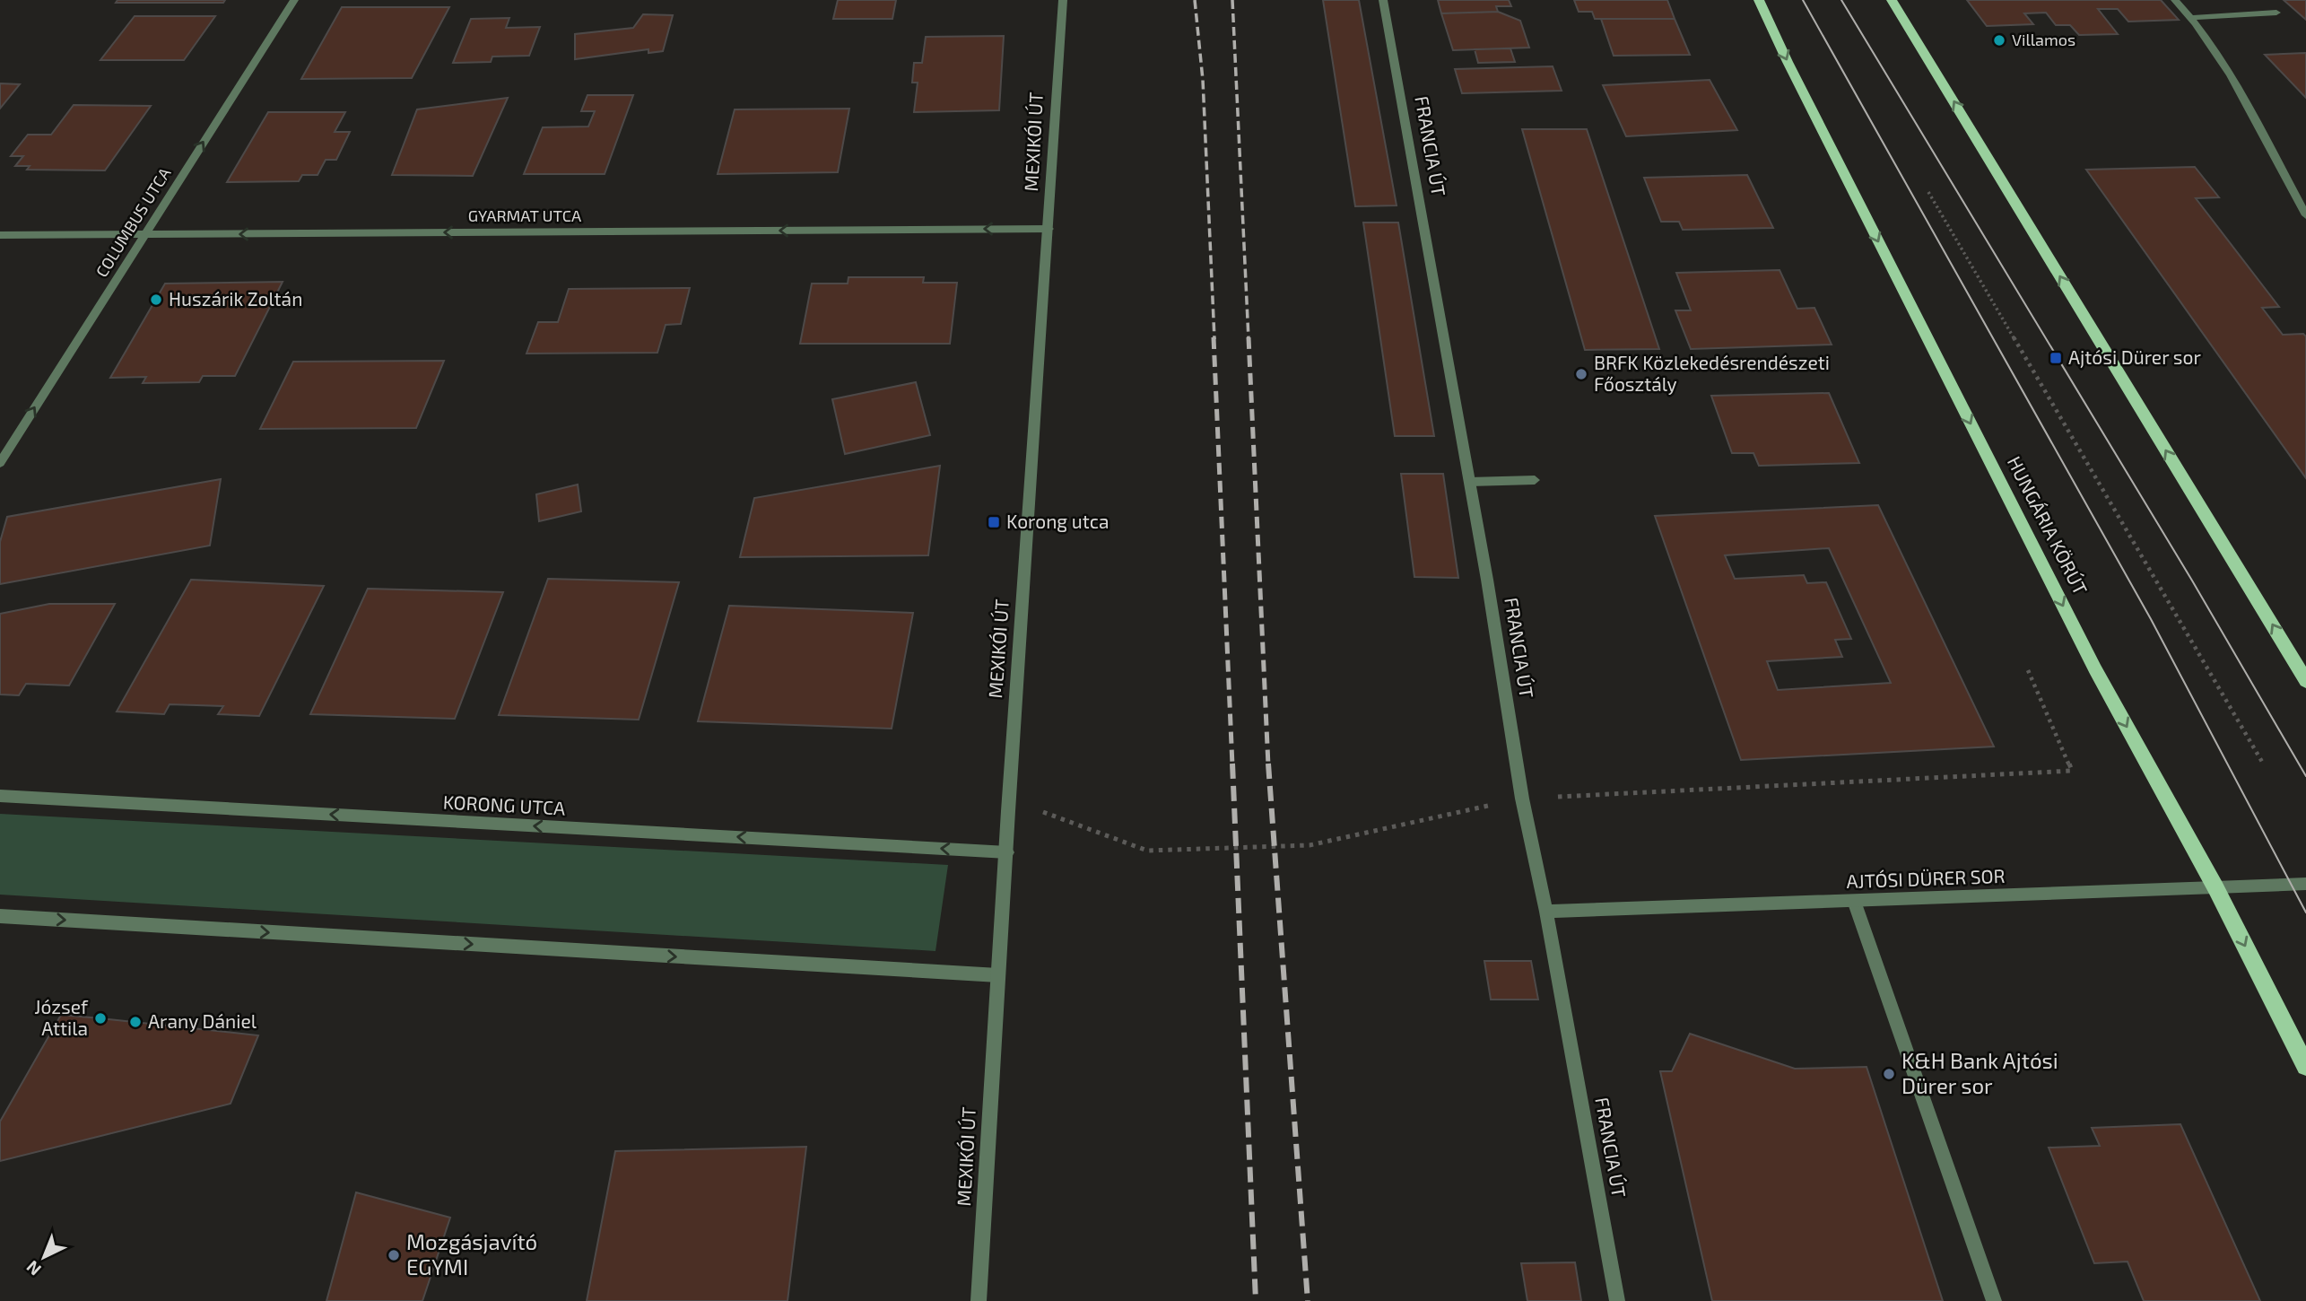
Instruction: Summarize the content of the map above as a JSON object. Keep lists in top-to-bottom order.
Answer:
{
  "streets": {
    "main road": ["HUNGÁRIA KÖRÚT"],
    "street": [
      "MEXIKÓI ÚT",
      "FRANCIA ÚT",
      "GYARMAT UTCA",
      "COLUMBUS UTCA",
      "KORONG UTCA",
      "AJTÓSI DÜRER SOR"
    ]
  },
  "crossings": [
    ["MEXIKÓI ÚT", "GYARMAT UTCA"],
    ["MEXIKÓI ÚT", "KORONG UTCA"],
    ["FRANCIA ÚT", "AJTÓSI DÜRER SOR"],
    ["GYARMAT UTCA", "COLUMBUS UTCA"],
    ["HUNGÁRIA KÖRÚT", "AJTÓSI DÜRER SOR"]
  ],
  "one_way": [
    "GYARMAT UTCA",
    "COLUMBUS UTCA",
    "HUNGÁRIA KÖRÚT",
    "KORONG UTCA"
  ],
  "places": {
    "other": [
      "Villamos",
      "Huszárik Zoltán",
      "BRFK Közlekedésrendészeti Főosztály",
      "József Attila",
      "Arany Dániel",
      "K&H Bank Ajtósi Dürer sor",
      "Mozgásjavító EGYMI"
    ],
    "transit": ["Ajtósi Dürer sor", "Korong utca"]
  },
  "north": "bottom left"
}
